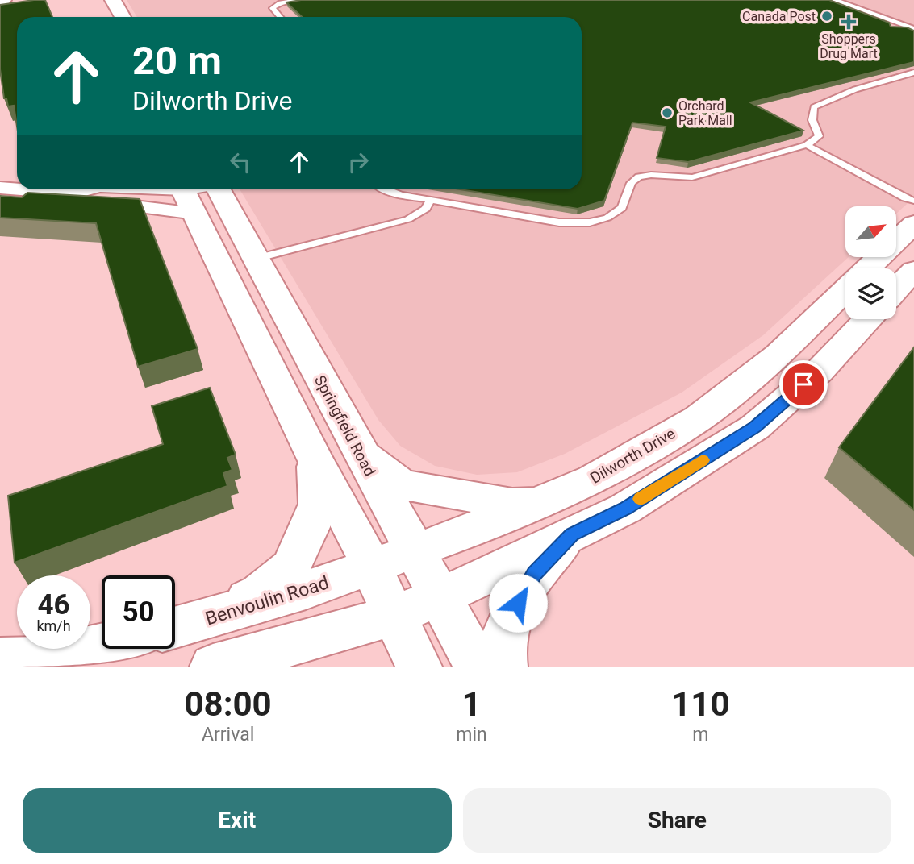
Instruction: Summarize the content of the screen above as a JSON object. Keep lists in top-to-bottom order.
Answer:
{
  "streets": {
    "main road": ["Springfield Road", "Dilworth Drive", "Benvoulin Road"]
  },
  "crossings": [
    ["Springfield Road", "Dilworth Drive"],
    ["Dilworth Drive", "Benvoulin Road"]
  ],
  "places": {
    "other": ["Canada Post", "Orchard Park Mall"],
    "health": ["Shoppers Drug Mart"]
  },
  "north": "top right",
  "page": {
    "turn": ["20 m", "Dilworth Drive"],
    "speed": "46 km/h",
    "limit": "50",
    "eta": [
      "08:00",
      "Arrival",
      "1",
      "min",
      "110",
      "m"
    ],
    "buttons": ["Exit", "Share"]
  }
}
